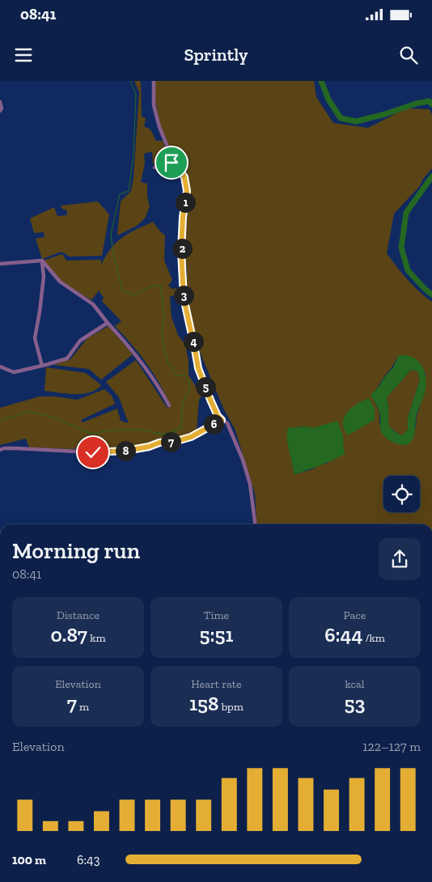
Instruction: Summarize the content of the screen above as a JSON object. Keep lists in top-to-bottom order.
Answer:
{
  "page": {
    "status": "08:41",
    "header": "Sprintly",
    "pins": [
      "1",
      "2",
      "3",
      "4",
      "5",
      "6",
      "7",
      "8"
    ],
    "heading": ["Morning run", "08:41"],
    "stats": [
      ["Distance", "0.87 km"],
      ["Time", "5:51"],
      ["Pace", "6:44 /km"],
      ["Elevation", "7 m"],
      ["Heart rate", "158 bpm"],
      ["kcal", "53"]
    ],
    "chart": ["Elevation", "122–127 m"],
    "list": [
      {
        "name": "100 m",
        "note": "6:43"
      }
    ]
  }
}
